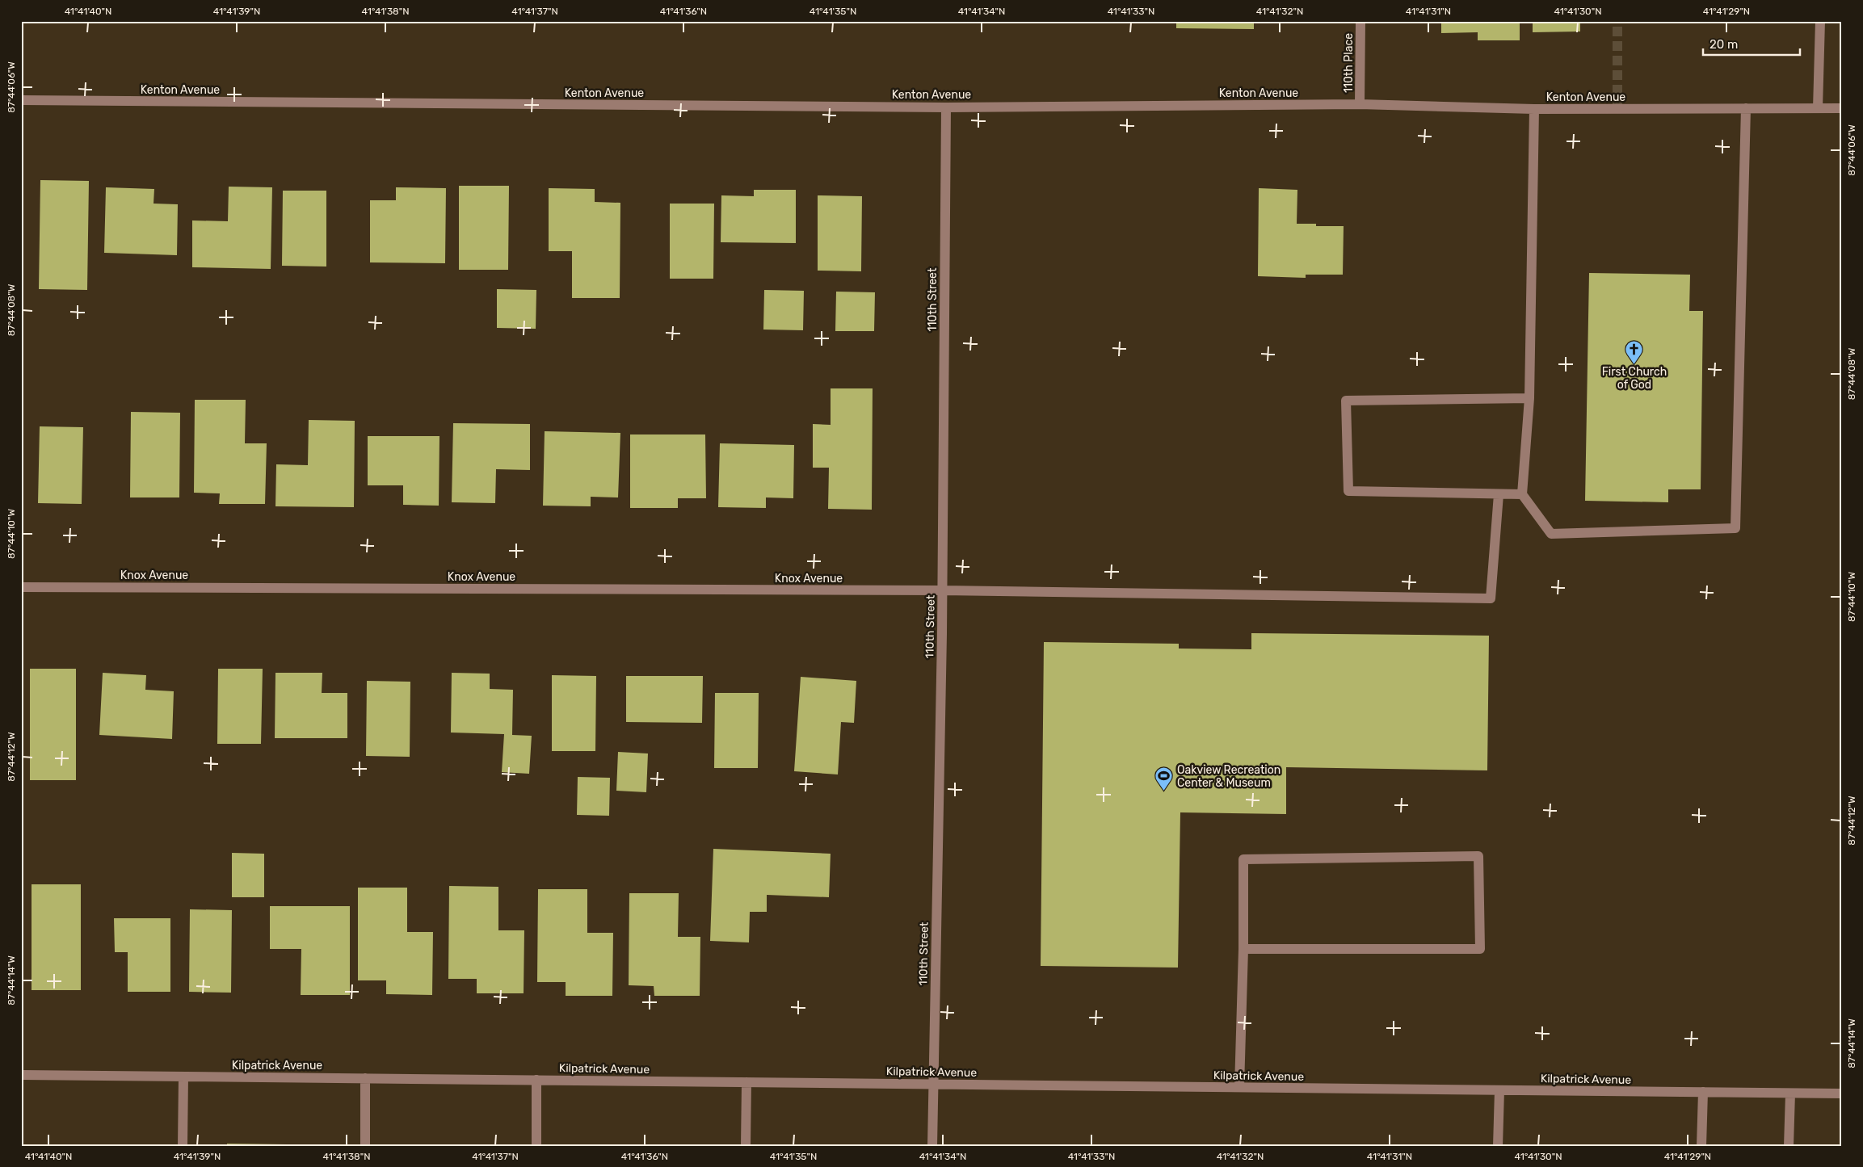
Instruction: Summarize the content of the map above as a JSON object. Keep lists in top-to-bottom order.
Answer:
{
  "streets": {
    "street": [
      "110th Place",
      "Kenton Avenue",
      "110th Street",
      "Knox Avenue",
      "Kilpatrick Avenue"
    ]
  },
  "crossings": [
    ["110th Place", "Kenton Avenue"],
    ["Kenton Avenue", "110th Street"],
    ["110th Street", "Knox Avenue"],
    ["110th Street", "Kilpatrick Avenue"]
  ],
  "places": {
    "church": ["First Church of God"],
    "sports": ["Oakview Recreation Center & Museum"]
  },
  "scale_bar": "20 m",
  "coordinates": [
    "41°41'40\"N",
    "41°41'39\"N",
    "41°41'38\"N",
    "41°41'37\"N",
    "41°41'36\"N",
    "41°41'35\"N",
    "41°41'34\"N",
    "41°41'33\"N",
    "41°41'32\"N",
    "41°41'31\"N",
    "41°41'30\"N",
    "41°41'29\"N",
    "87°44'06\"W",
    "87°44'08\"W",
    "87°44'10\"W",
    "87°44'12\"W",
    "87°44'14\"W"
  ]
}
